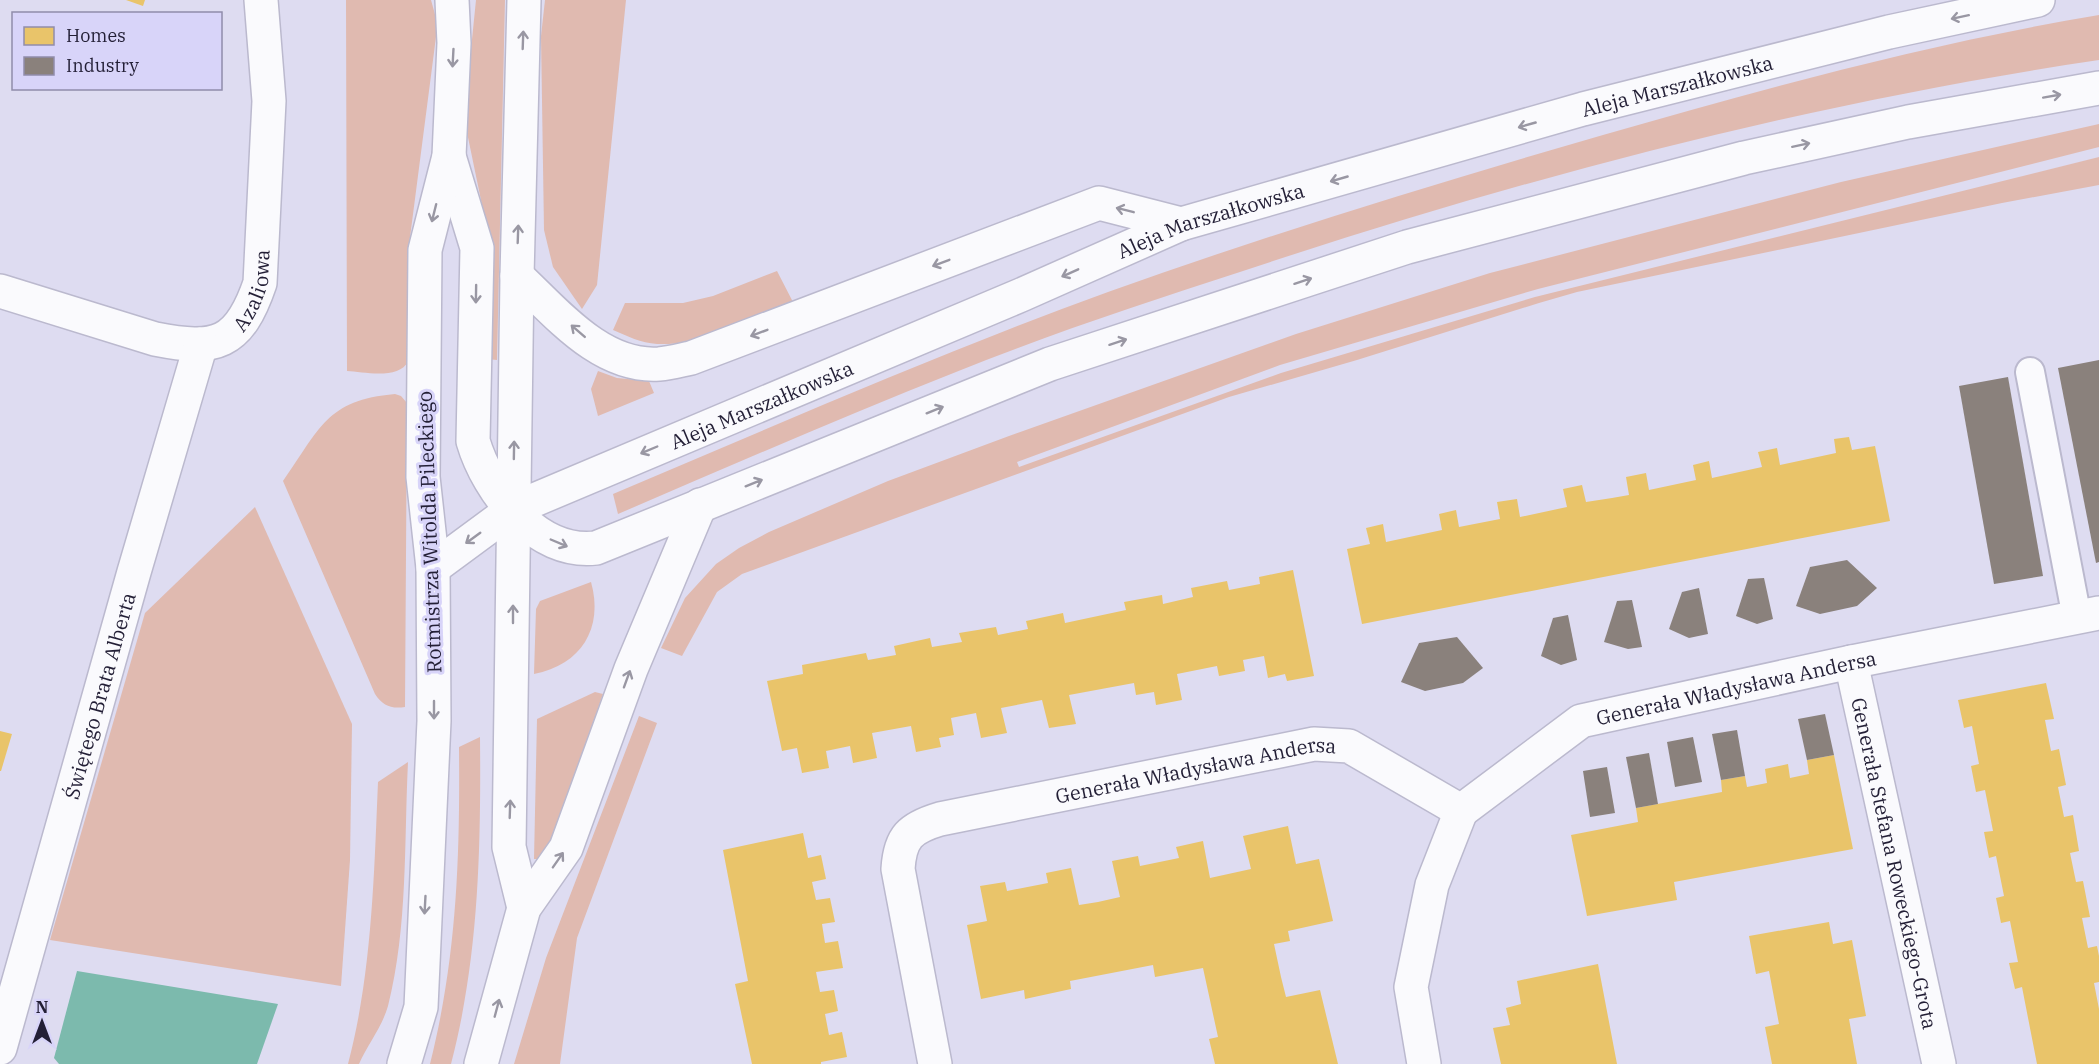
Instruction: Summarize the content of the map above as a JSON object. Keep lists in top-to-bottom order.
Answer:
{
  "streets": {
    "street": [
      "Aleja Marszałkowska",
      "Azaliowa",
      "Rotmistrza Witolda Pileckiego",
      "Generała Władysława Andersa",
      "Świętego Brata Alberta",
      "Generała Stefana Roweckiego-Grota"
    ]
  },
  "crossings": [
    ["Aleja Marszałkowska", "Rotmistrza Witolda Pileckiego"],
    ["Azaliowa", "Świętego Brata Alberta"],
    ["Generała Władysława Andersa", "Generała Stefana Roweckiego-Grota"]
  ],
  "legend": ["Homes", "Industry"],
  "north": "top"
}
